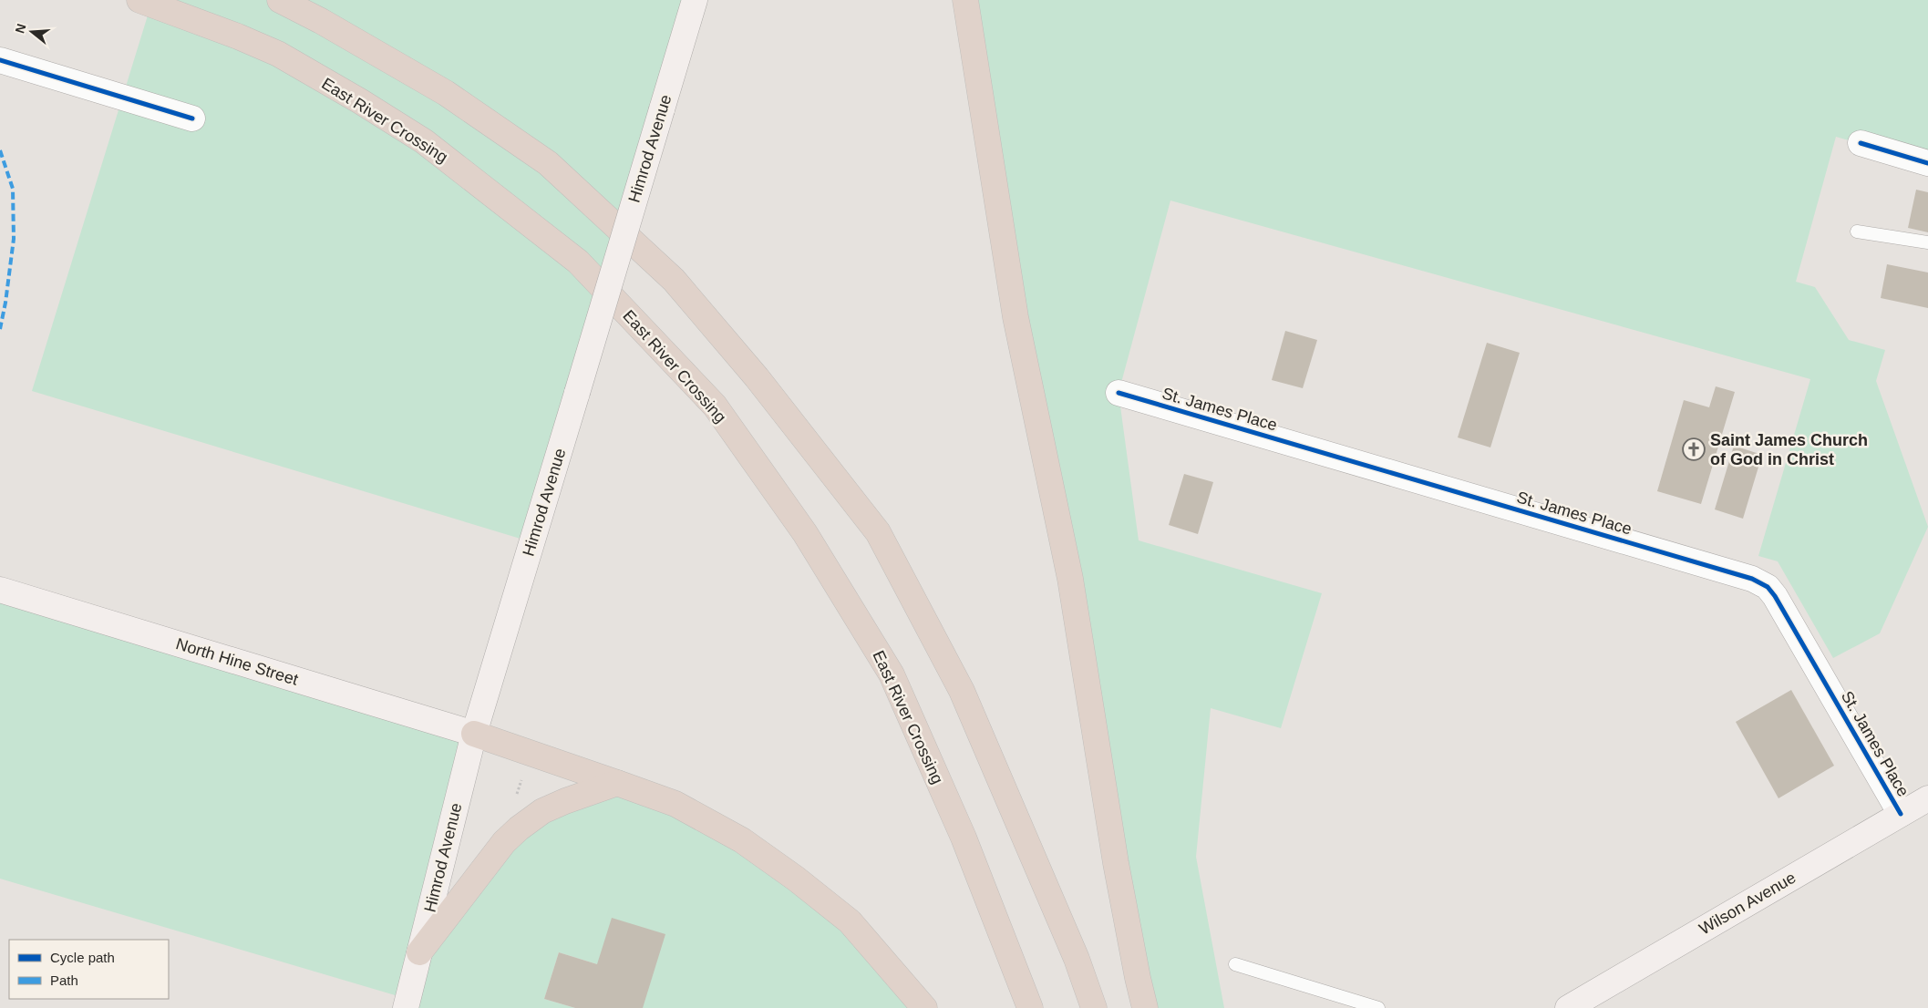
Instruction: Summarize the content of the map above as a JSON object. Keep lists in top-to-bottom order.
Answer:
{
  "streets": {
    "highway": ["East River Crossing"],
    "main road": ["Himrod Avenue", "North Hine Street", "Wilson Avenue"],
    "street": ["St. James Place"]
  },
  "crossings": [
    ["Himrod Avenue", "North Hine Street"],
    ["St. James Place", "Wilson Avenue"]
  ],
  "places": {
    "church": ["Saint James Church of God in Christ"]
  },
  "legend": ["Cycle path", "Path"],
  "north": "left"
}
